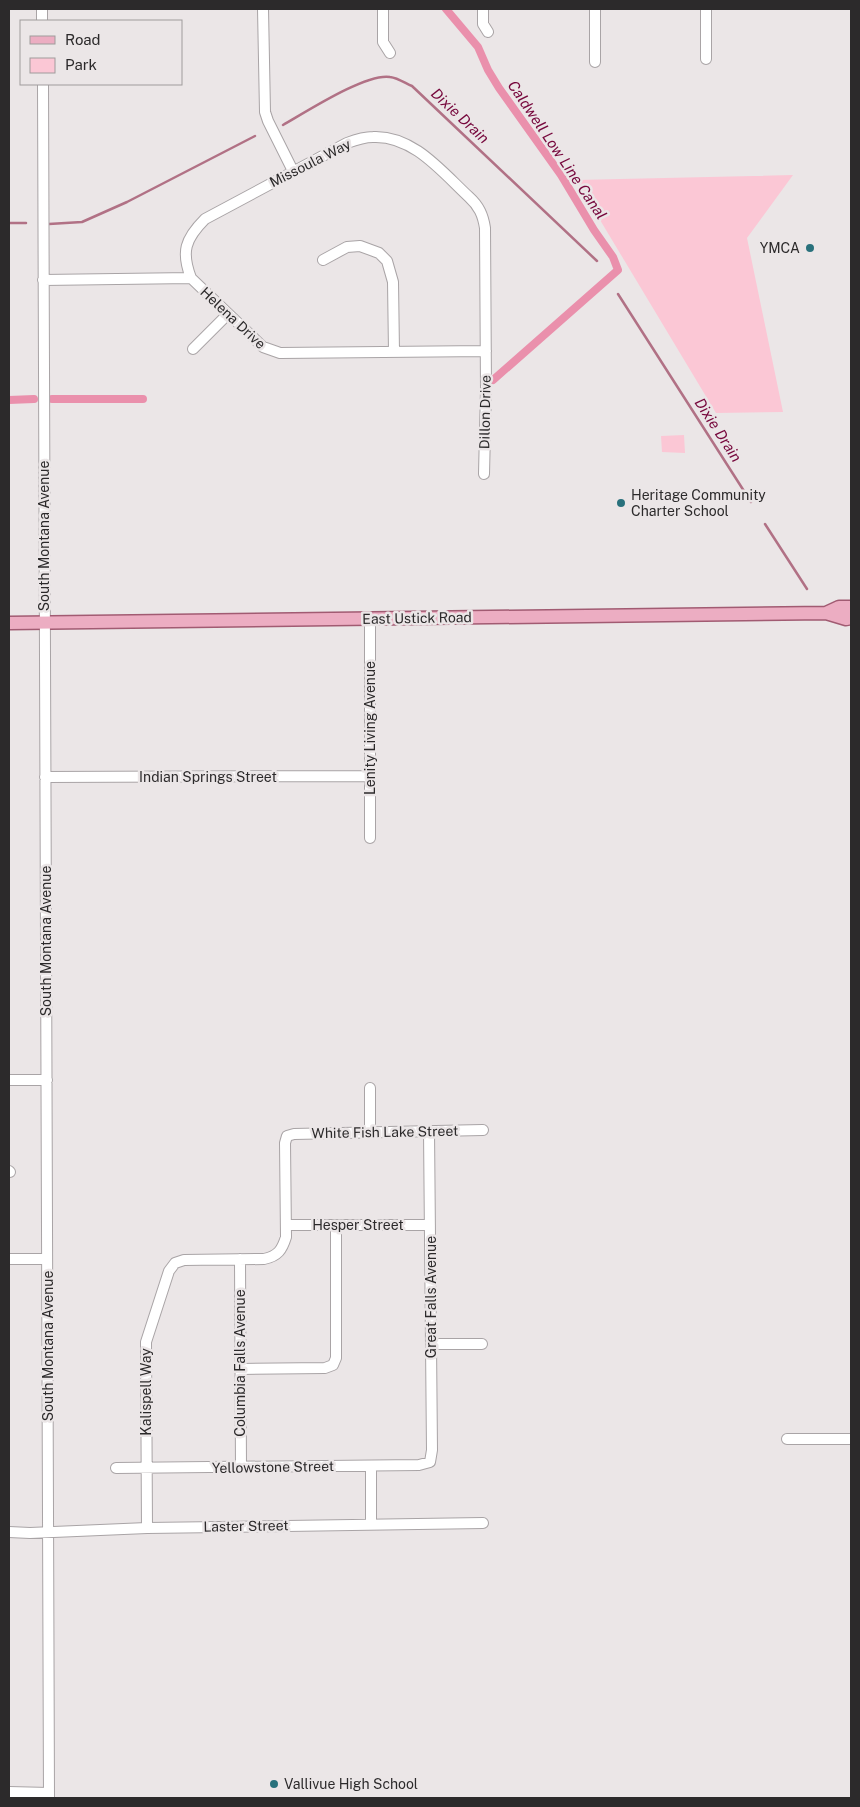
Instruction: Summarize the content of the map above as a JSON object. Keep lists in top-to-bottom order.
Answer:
{
  "streets": {
    "main road": ["East Ustick Road"],
    "street": [
      "Missoula Way",
      "Helena Drive",
      "Dillon Drive",
      "South Montana Avenue",
      "Lenity Living Avenue",
      "Indian Springs Street",
      "White Fish Lake Street",
      "Hesper Street",
      "Great Falls Avenue",
      "Columbia Falls Avenue",
      "Kalispell Way",
      "Yellowstone Street",
      "Laster Street"
    ]
  },
  "crossings": [
    ["Missoula Way", "Helena Drive"],
    ["Missoula Way", "Dillon Drive"],
    ["Helena Drive", "Dillon Drive"],
    ["Helena Drive", "South Montana Avenue"],
    ["South Montana Avenue", "East Ustick Road"],
    ["South Montana Avenue", "Indian Springs Street"],
    ["South Montana Avenue", "Laster Street"],
    ["East Ustick Road", "Lenity Living Avenue"],
    ["Lenity Living Avenue", "Indian Springs Street"],
    ["White Fish Lake Street", "Hesper Street"],
    ["White Fish Lake Street", "Great Falls Avenue"],
    ["Hesper Street", "Great Falls Avenue"],
    ["Great Falls Avenue", "Yellowstone Street"],
    ["Columbia Falls Avenue", "Kalispell Way"],
    ["Columbia Falls Avenue", "Yellowstone Street"],
    ["Kalispell Way", "Yellowstone Street"],
    ["Kalispell Way", "Laster Street"]
  ],
  "water": ["Dixie Drain", "Caldwell Low Line Canal"],
  "places": ["YMCA", "Heritage Community Charter School", "Vallivue High School"],
  "legend": ["Road", "Park"]
}
